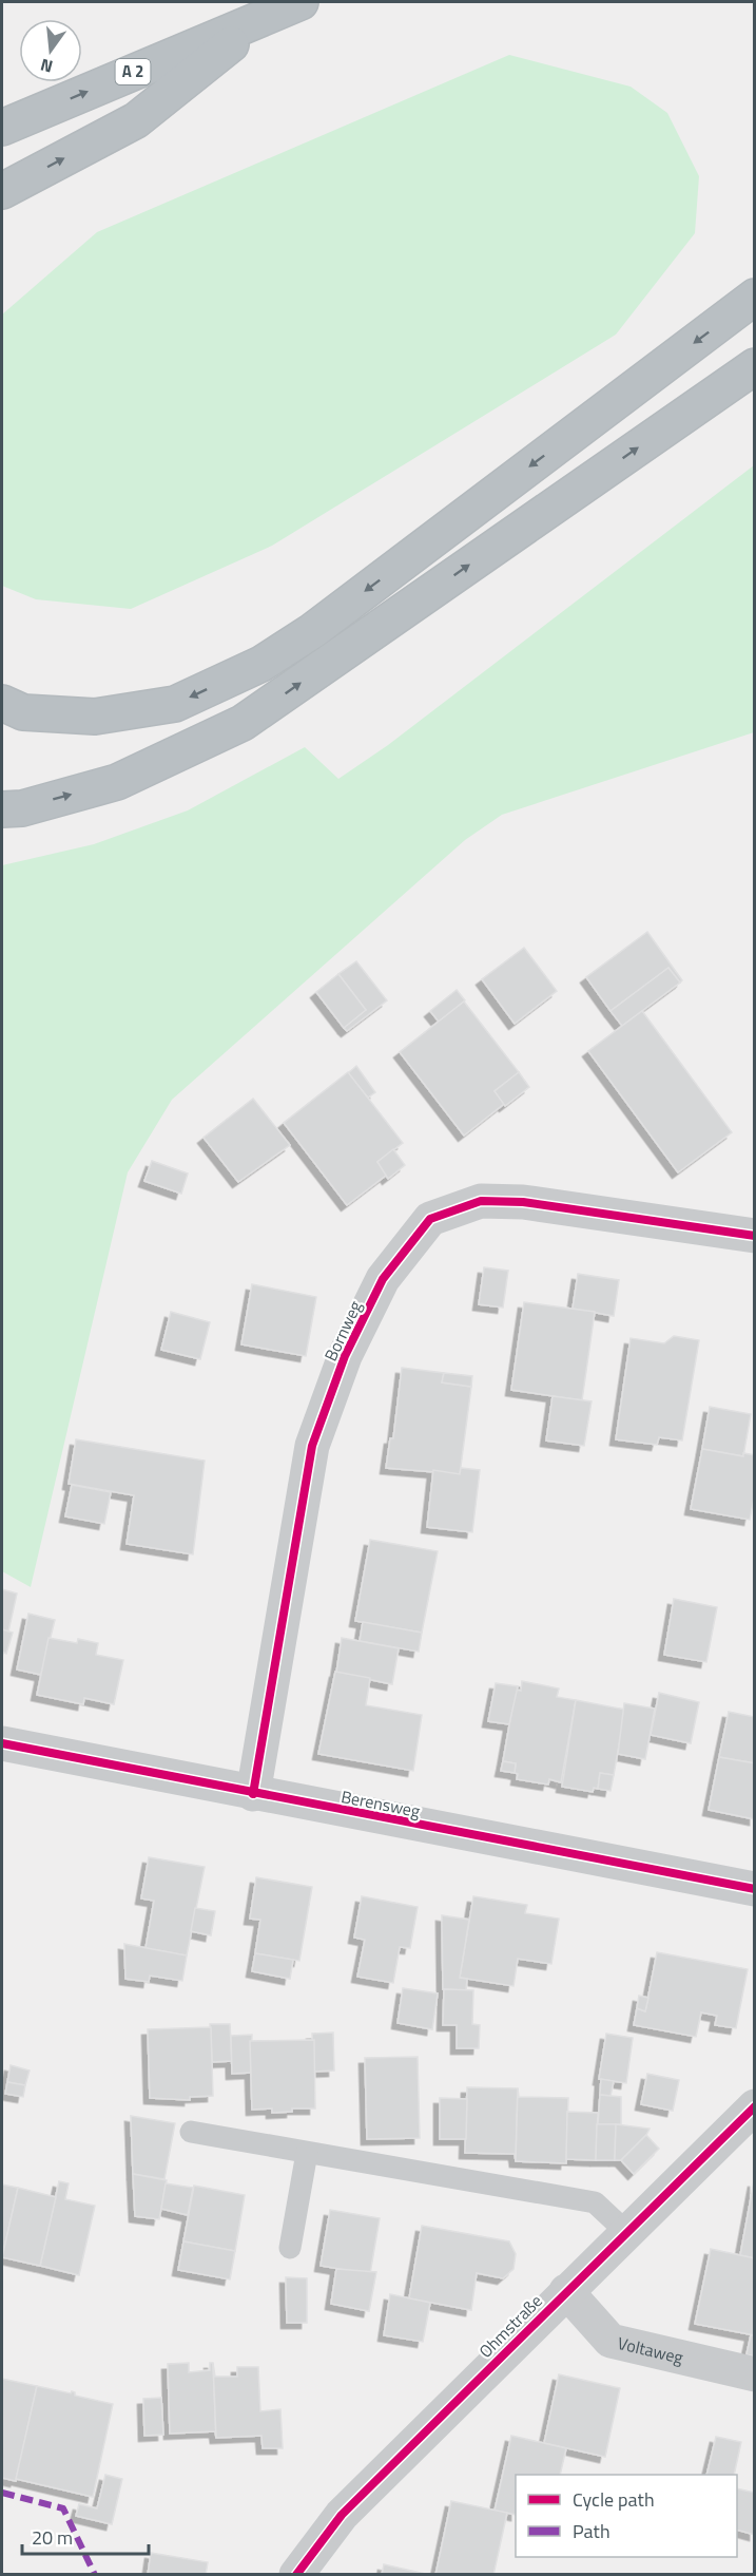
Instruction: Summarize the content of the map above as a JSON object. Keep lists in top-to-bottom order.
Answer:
{
  "streets": {
    "highway": ["A 2"],
    "street": [
      "Bornweg",
      "Berensweg",
      "Ohmstraße",
      "Voltaweg"
    ]
  },
  "crossings": [
    ["Bornweg", "Berensweg"],
    ["Ohmstraße", "Voltaweg"]
  ],
  "legend": ["Cycle path", "Path"],
  "scale_bar": "20 m",
  "north": "bottom"
}
